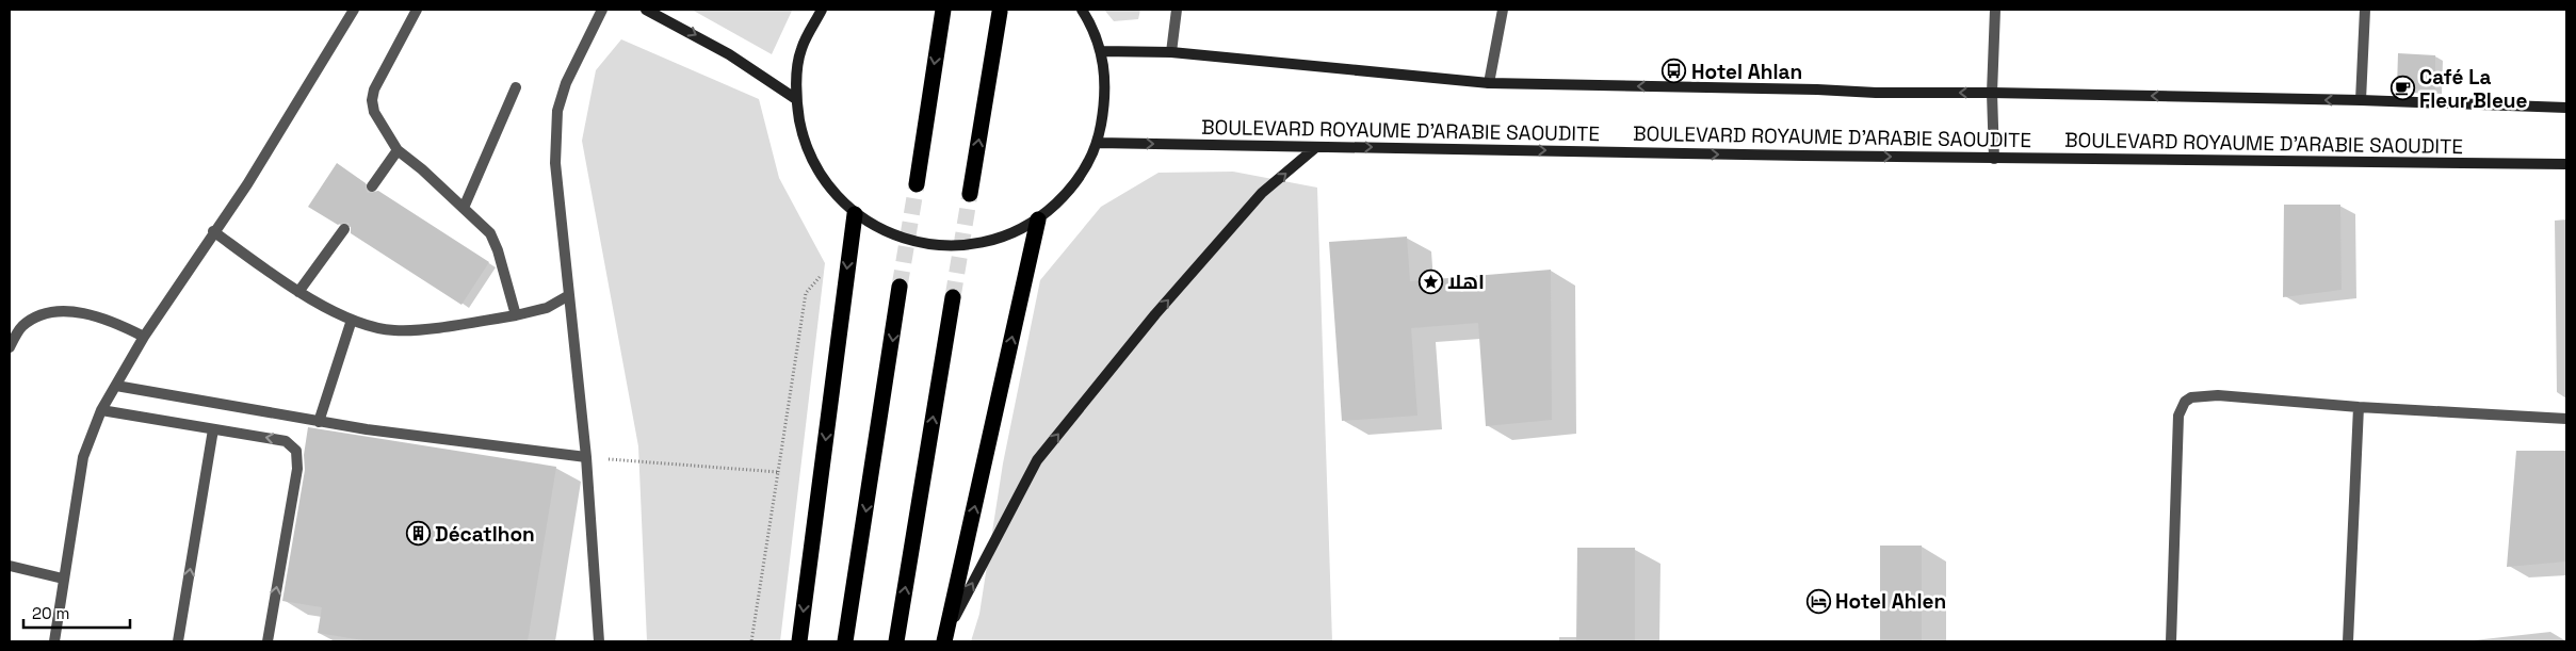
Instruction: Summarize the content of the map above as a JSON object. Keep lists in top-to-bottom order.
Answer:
{
  "streets": {
    "main road": ["BOULEVARD ROYAUME D'ARABIE SAOUDITE"]
  },
  "places": {
    "bus stop": ["Hotel Ahlan"],
    "cafe": ["Café La Fleur Bleue"],
    "place": ["اهلا"],
    "building": ["Décatlhon"],
    "hotel": ["Hotel Ahlen"]
  },
  "scale_bar": "20 m"
}
